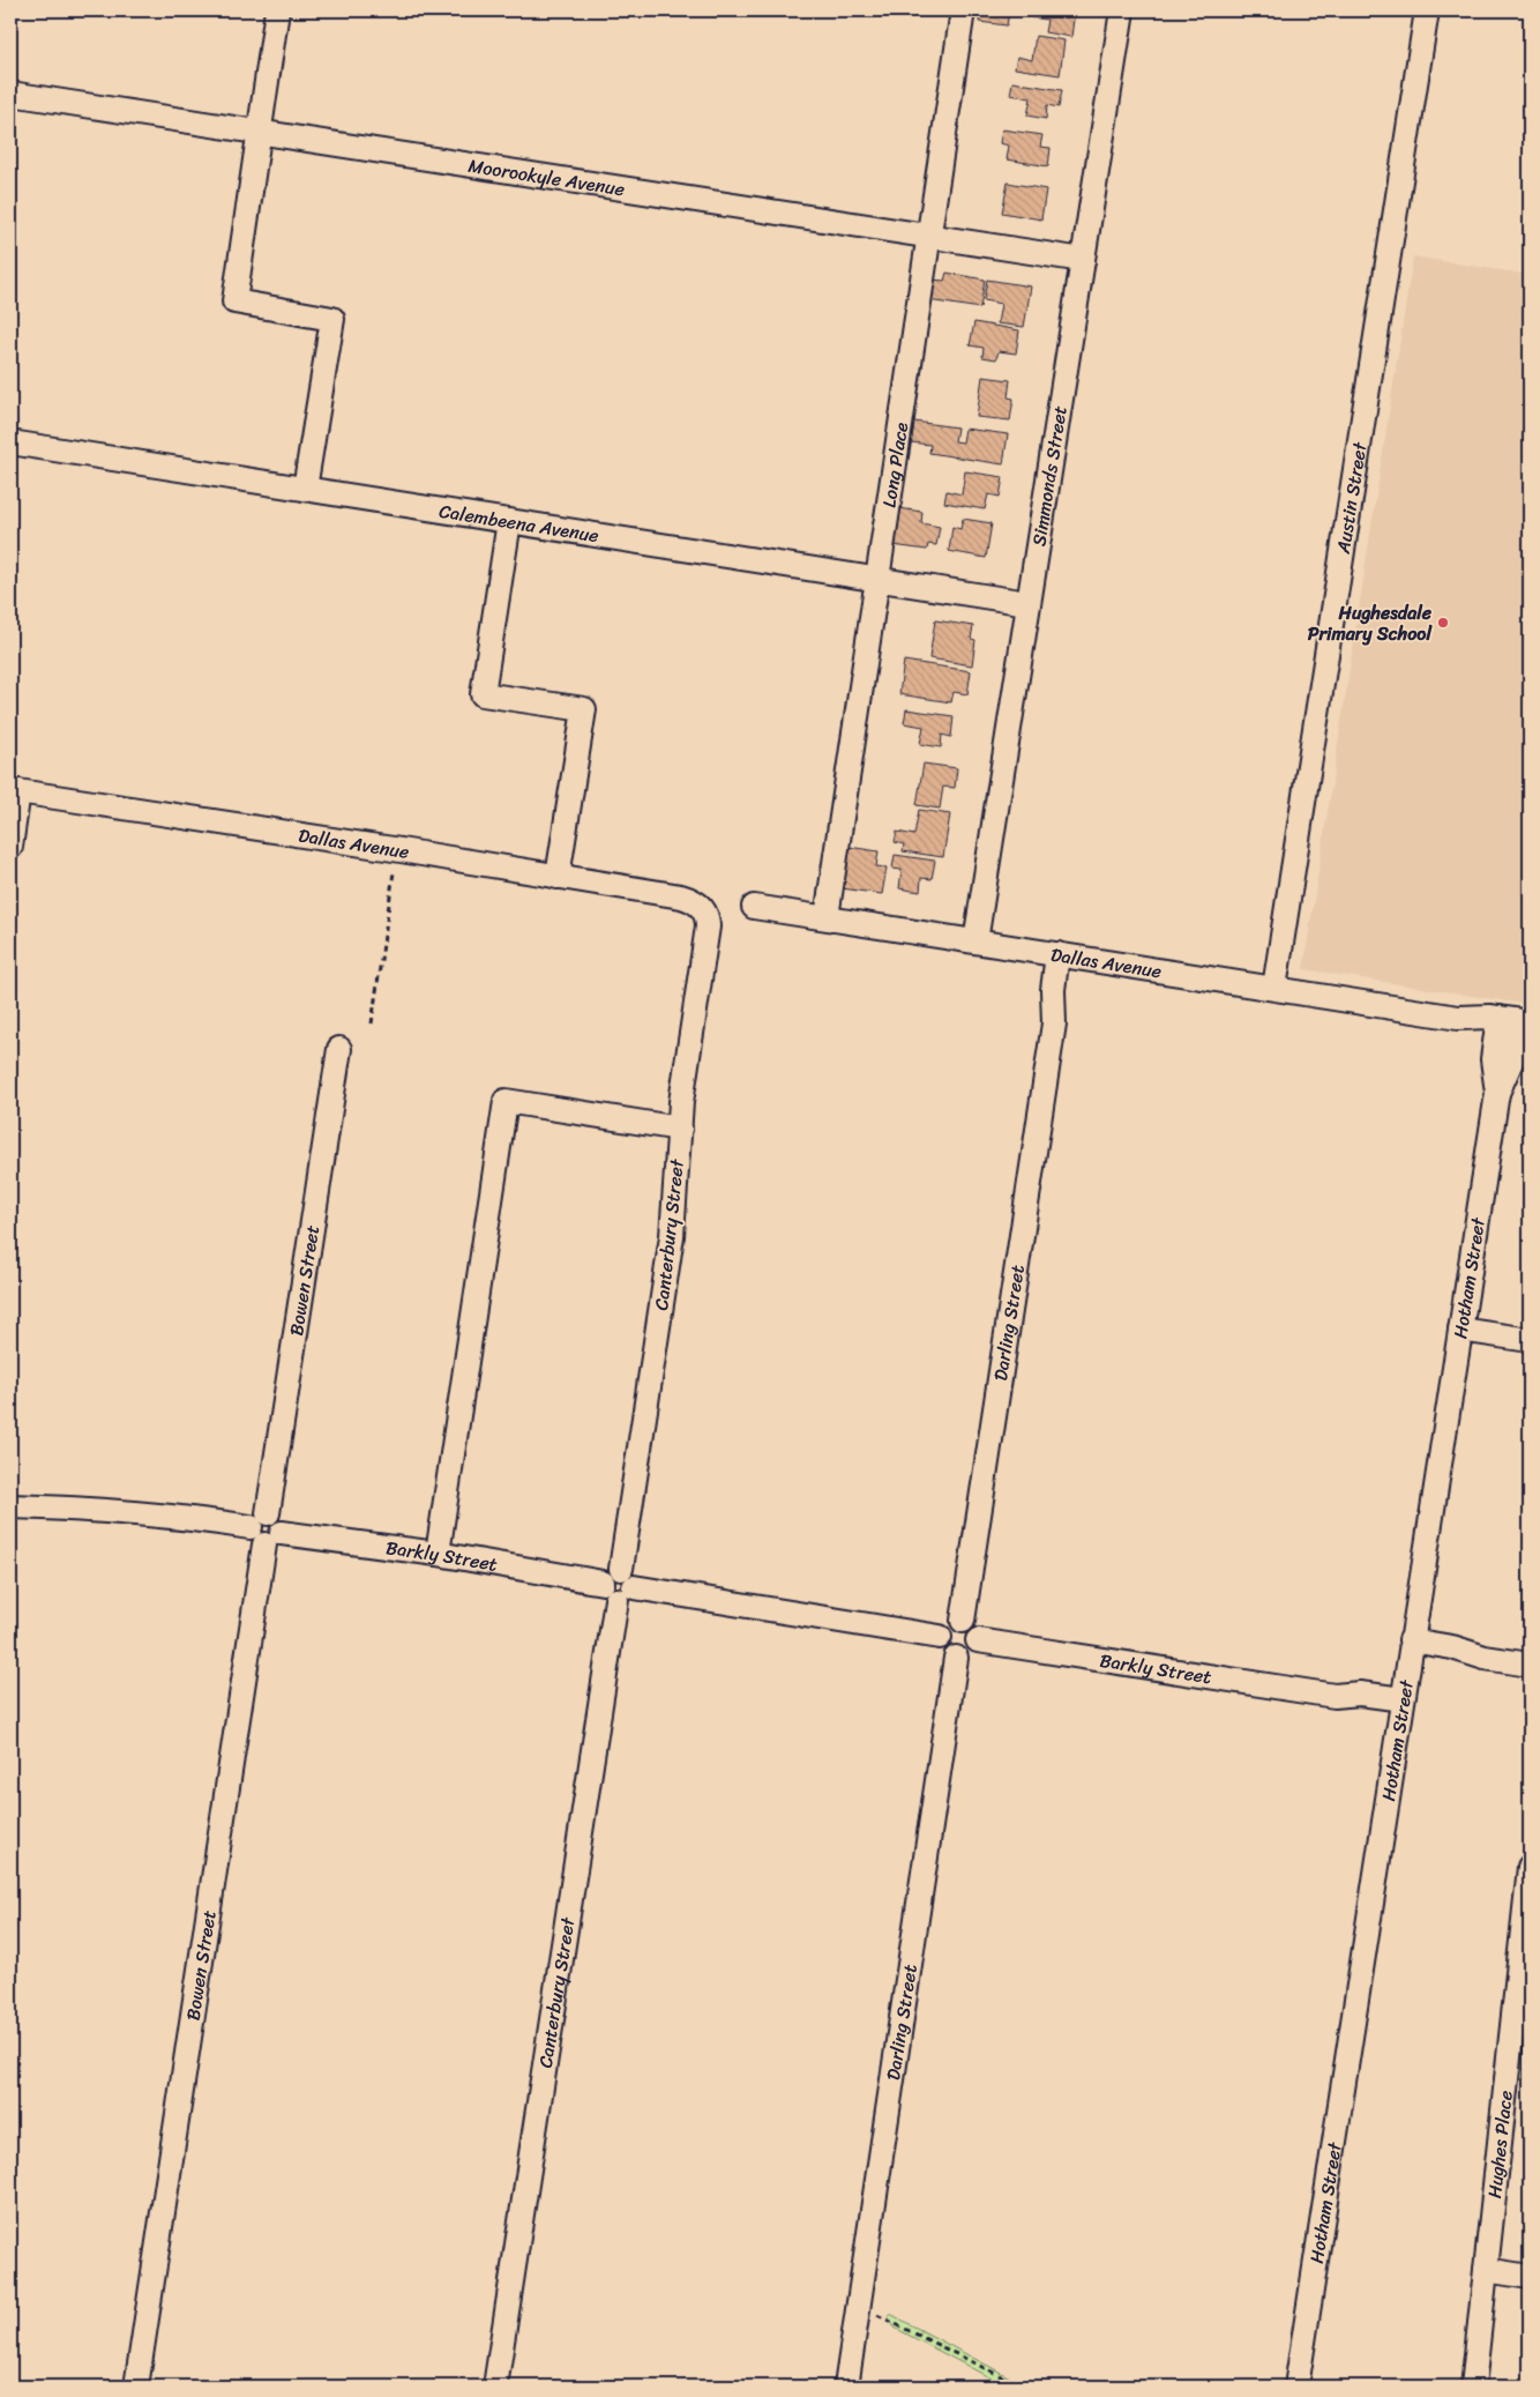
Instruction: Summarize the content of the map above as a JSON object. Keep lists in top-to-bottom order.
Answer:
{
  "streets": {
    "street": [
      "Moorookyle Avenue",
      "Long Place",
      "Simmonds Street",
      "Austin Street",
      "Calembeena Avenue",
      "Dallas Avenue",
      "Canterbury Street",
      "Hotham Street",
      "Bowen Street",
      "Darling Street",
      "Barkly Street",
      "Hughes Place"
    ]
  },
  "crossings": [
    ["Moorookyle Avenue", "Long Place"],
    ["Moorookyle Avenue", "Simmonds Street"],
    ["Long Place", "Calembeena Avenue"],
    ["Long Place", "Dallas Avenue"],
    ["Simmonds Street", "Calembeena Avenue"],
    ["Simmonds Street", "Dallas Avenue"],
    ["Austin Street", "Dallas Avenue"],
    ["Dallas Avenue", "Canterbury Street"],
    ["Dallas Avenue", "Hotham Street"],
    ["Dallas Avenue", "Darling Street"],
    ["Canterbury Street", "Barkly Street"],
    ["Hotham Street", "Barkly Street"],
    ["Bowen Street", "Barkly Street"],
    ["Darling Street", "Barkly Street"]
  ],
  "places": ["Hughesdale Primary School"]
}
